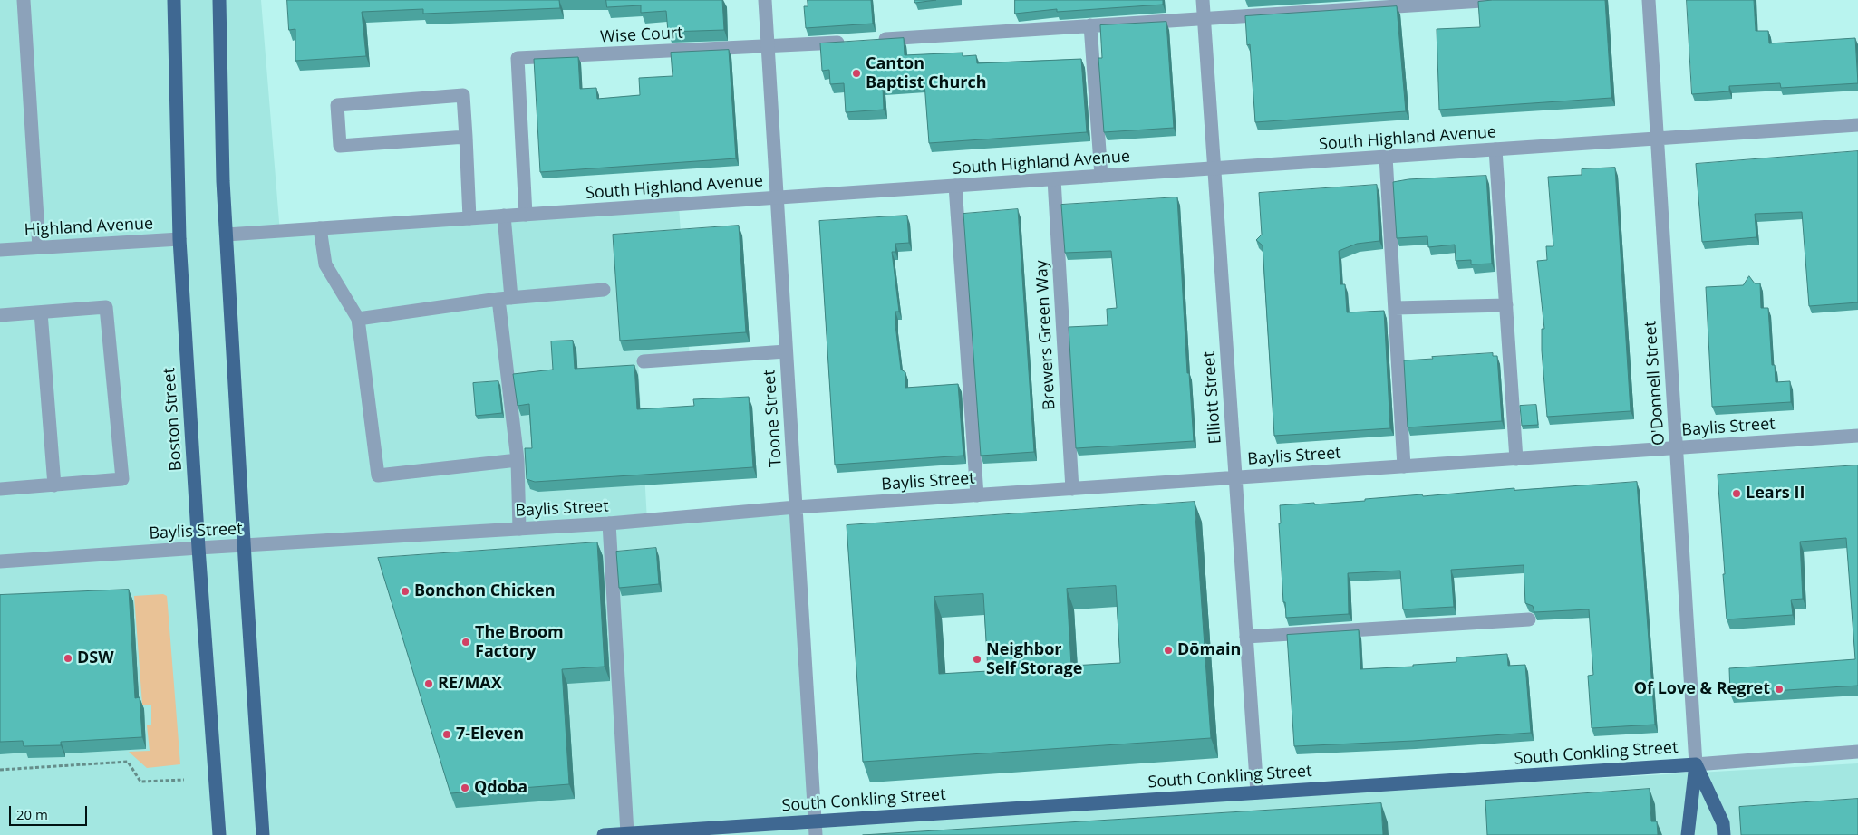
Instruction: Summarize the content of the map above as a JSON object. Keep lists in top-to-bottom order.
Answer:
{
  "streets": {
    "main road": ["O'Donnell Street", "Boston Street", "South Conkling Street"],
    "street": [
      "Wise Court",
      "South Highland Avenue",
      "Highland Avenue",
      "Brewers Green Way",
      "Elliott Street",
      "Toone Street",
      "Baylis Street"
    ]
  },
  "crossings": [
    ["Wise Court", "South Highland Avenue"],
    ["Wise Court", "Toone Street"],
    ["South Highland Avenue", "Brewers Green Way"],
    ["South Highland Avenue", "O'Donnell Street"],
    ["South Highland Avenue", "Elliott Street"],
    ["South Highland Avenue", "Toone Street"],
    ["Highland Avenue", "Boston Street"],
    ["Brewers Green Way", "Baylis Street"],
    ["O'Donnell Street", "Baylis Street"],
    ["O'Donnell Street", "South Conkling Street"],
    ["Elliott Street", "Baylis Street"],
    ["Elliott Street", "South Conkling Street"],
    ["Toone Street", "Baylis Street"],
    ["Toone Street", "South Conkling Street"],
    ["Boston Street", "Baylis Street"]
  ],
  "places": [
    "Canton Baptist Church",
    "Lears II",
    "Bonchon Chicken",
    "The Broom Factory",
    "Dōmain",
    "DSW",
    "Neighbor Self Storage",
    "RE/MAX",
    "Of Love & Regret",
    "7-Eleven",
    "Qdoba"
  ],
  "scale_bar": "20 m"
}
